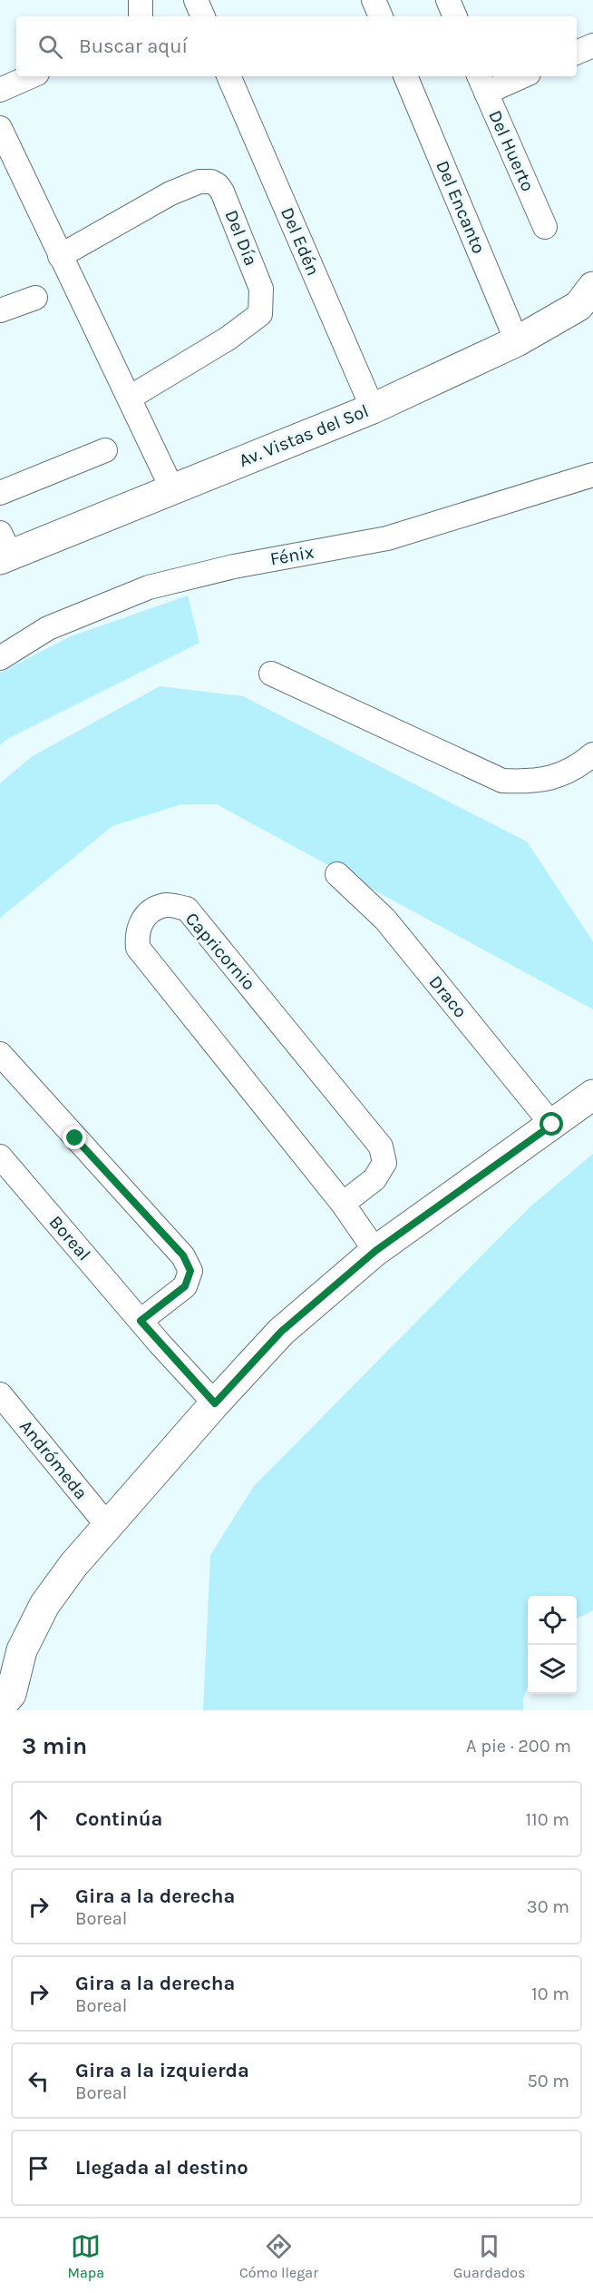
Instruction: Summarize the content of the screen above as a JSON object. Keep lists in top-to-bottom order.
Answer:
{
  "streets": {
    "street": [
      "Del Huerto",
      "Del Encanto",
      "Del Día",
      "Del Edén",
      "Av. Vistas del Sol",
      "Fénix",
      "Capricornio",
      "Draco",
      "Boreal",
      "Andrómeda"
    ]
  },
  "crossings": [
    ["Del Encanto", "Av. Vistas del Sol"],
    ["Del Edén", "Av. Vistas del Sol"]
  ],
  "page": {
    "search": "Buscar aquí",
    "heading": ["3 min", "A pie · 200 m"],
    "list": [
      ["Continúa", "110 m"],
      ["Gira a la derecha", "Boreal", "30 m"],
      ["Gira a la derecha", "Boreal", "10 m"],
      ["Gira a la izquierda", "Boreal", "50 m"],
      "Llegada al destino"
    ],
    "nav": ["Mapa", "Cómo llegar", "Guardados"]
  }
}
